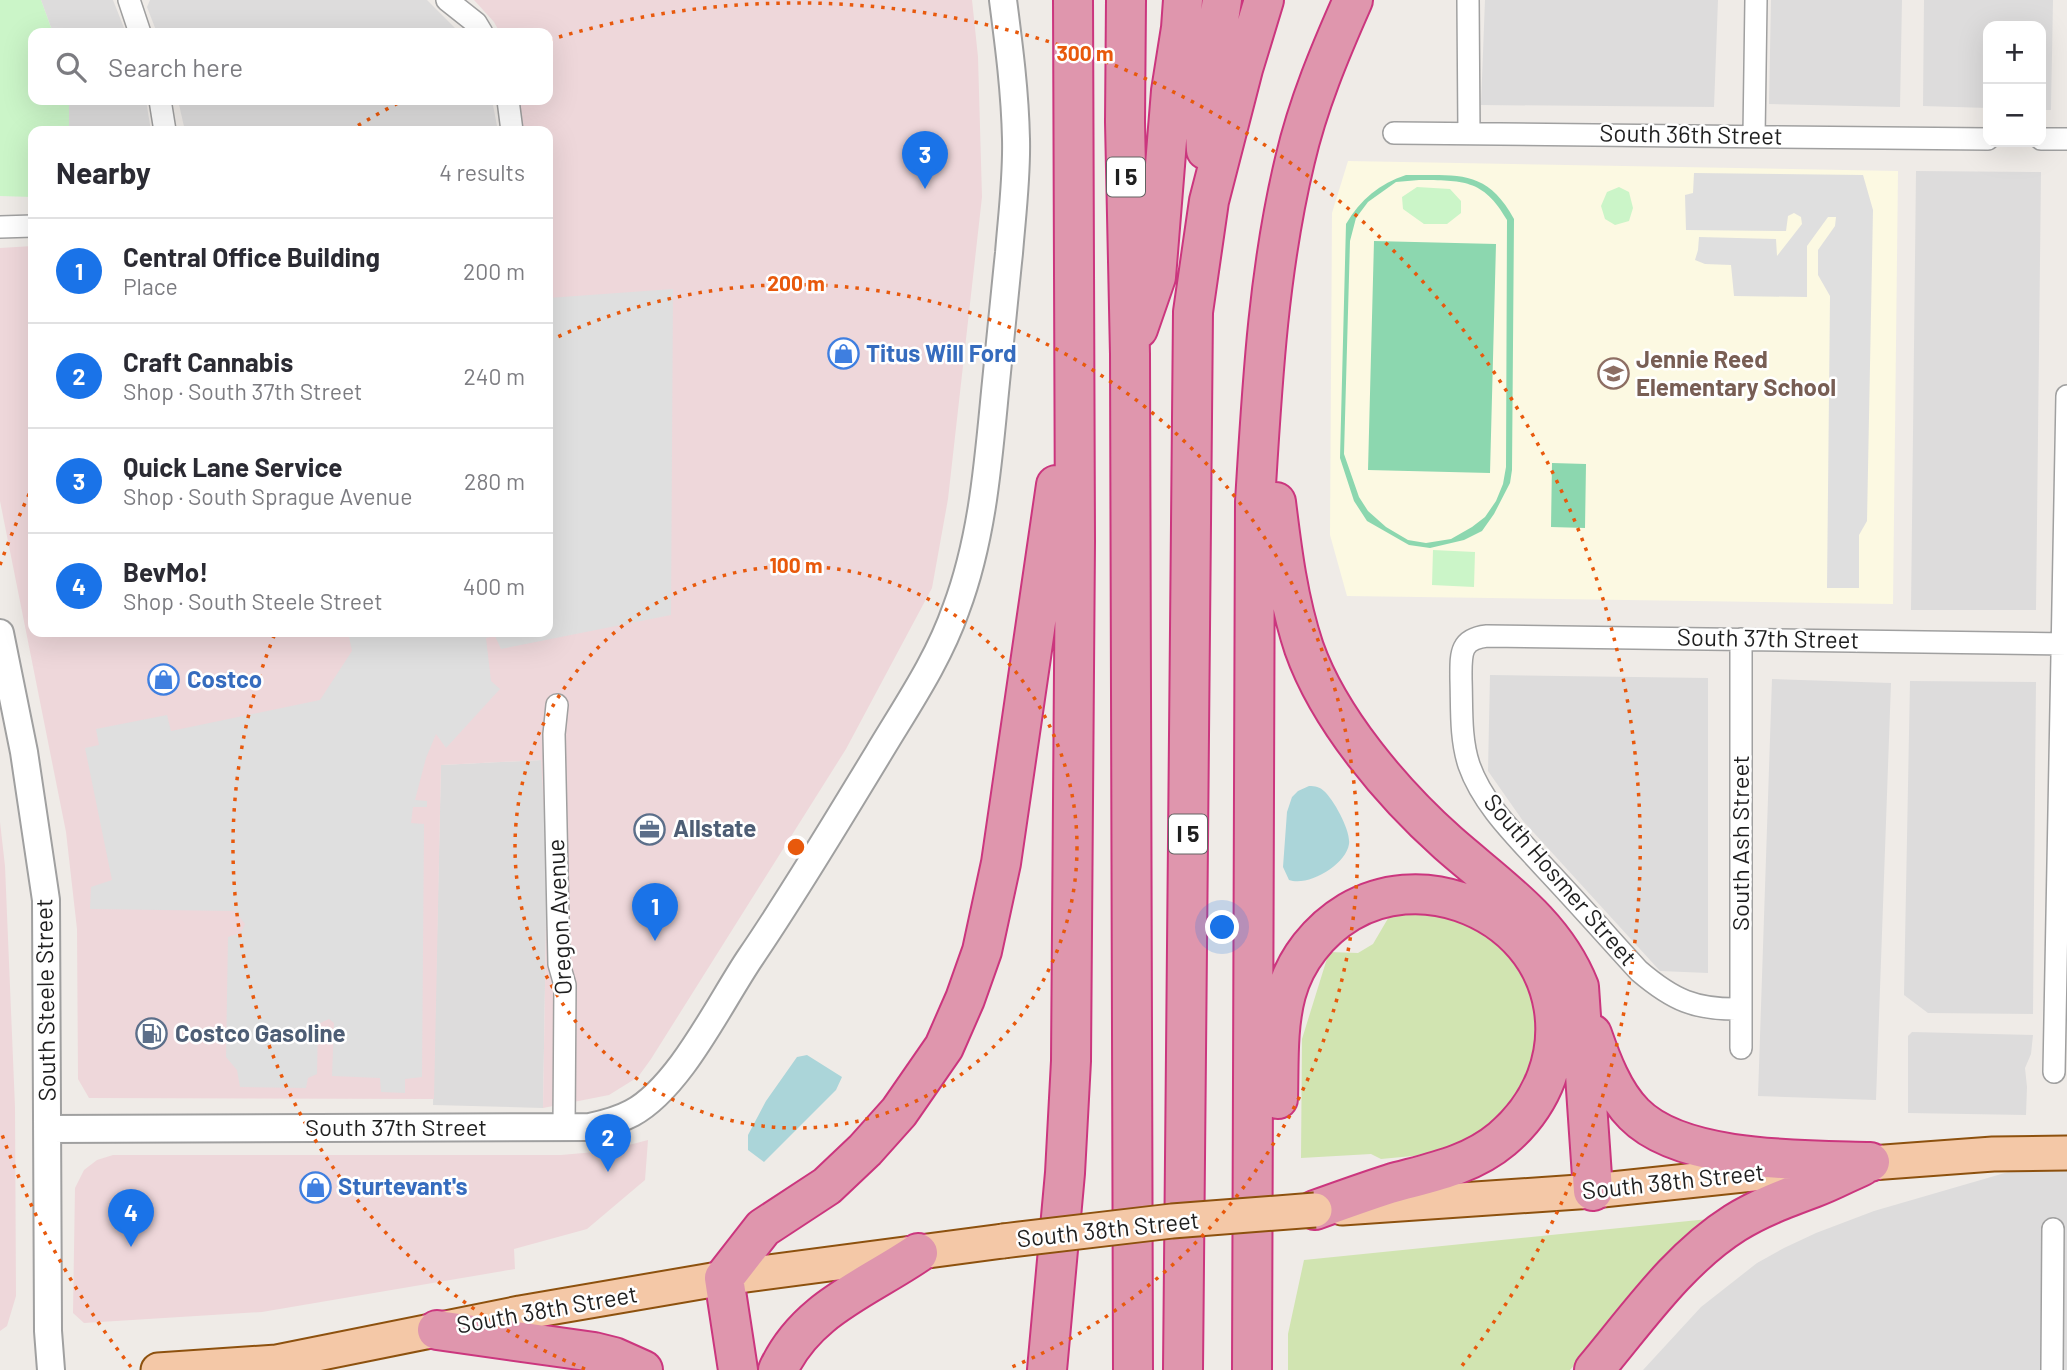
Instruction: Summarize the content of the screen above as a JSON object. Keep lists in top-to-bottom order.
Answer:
{
  "streets": {
    "highway": ["I 5"],
    "main road": ["South 38th Street"],
    "street": [
      "South 36th Street",
      "South 37th Street",
      "South Ash Street",
      "South Hosmer Street",
      "Oregon Avenue",
      "South Steele Street"
    ]
  },
  "crossings": [
    ["South 37th Street", "South Ash Street"],
    ["South 37th Street", "South Hosmer Street"],
    ["South 37th Street", "Oregon Avenue"],
    ["South 37th Street", "South Steele Street"],
    ["South Ash Street", "South Hosmer Street"]
  ],
  "places": {
    "shop": ["Titus Will Ford", "Costco", "Sturtevant's"],
    "school or university": ["Jennie Reed Elementary School"],
    "office": ["Allstate"],
    "fuel station": ["Costco Gasoline"]
  },
  "page": {
    "map_buttons": ["+", "−"],
    "search": "Search here",
    "heading": ["Nearby", "4 results"],
    "pins": [
      "3",
      "1",
      "2",
      "4"
    ],
    "list": [
      {
        "mark": "1",
        "name": "Central Office Building",
        "note": "Place",
        "value": "200 m"
      },
      {
        "mark": "2",
        "name": "Craft Cannabis",
        "note": "Shop · South 37th Street",
        "value": "240 m"
      },
      {
        "mark": "3",
        "name": "Quick Lane Service",
        "note": "Shop · South Sprague Avenue",
        "value": "280 m"
      },
      {
        "mark": "4",
        "name": "BevMo!",
        "note": "Shop · South Steele Street",
        "value": "400 m"
      }
    ]
  },
  "rings": ["300 m", "200 m", "100 m"]
}
